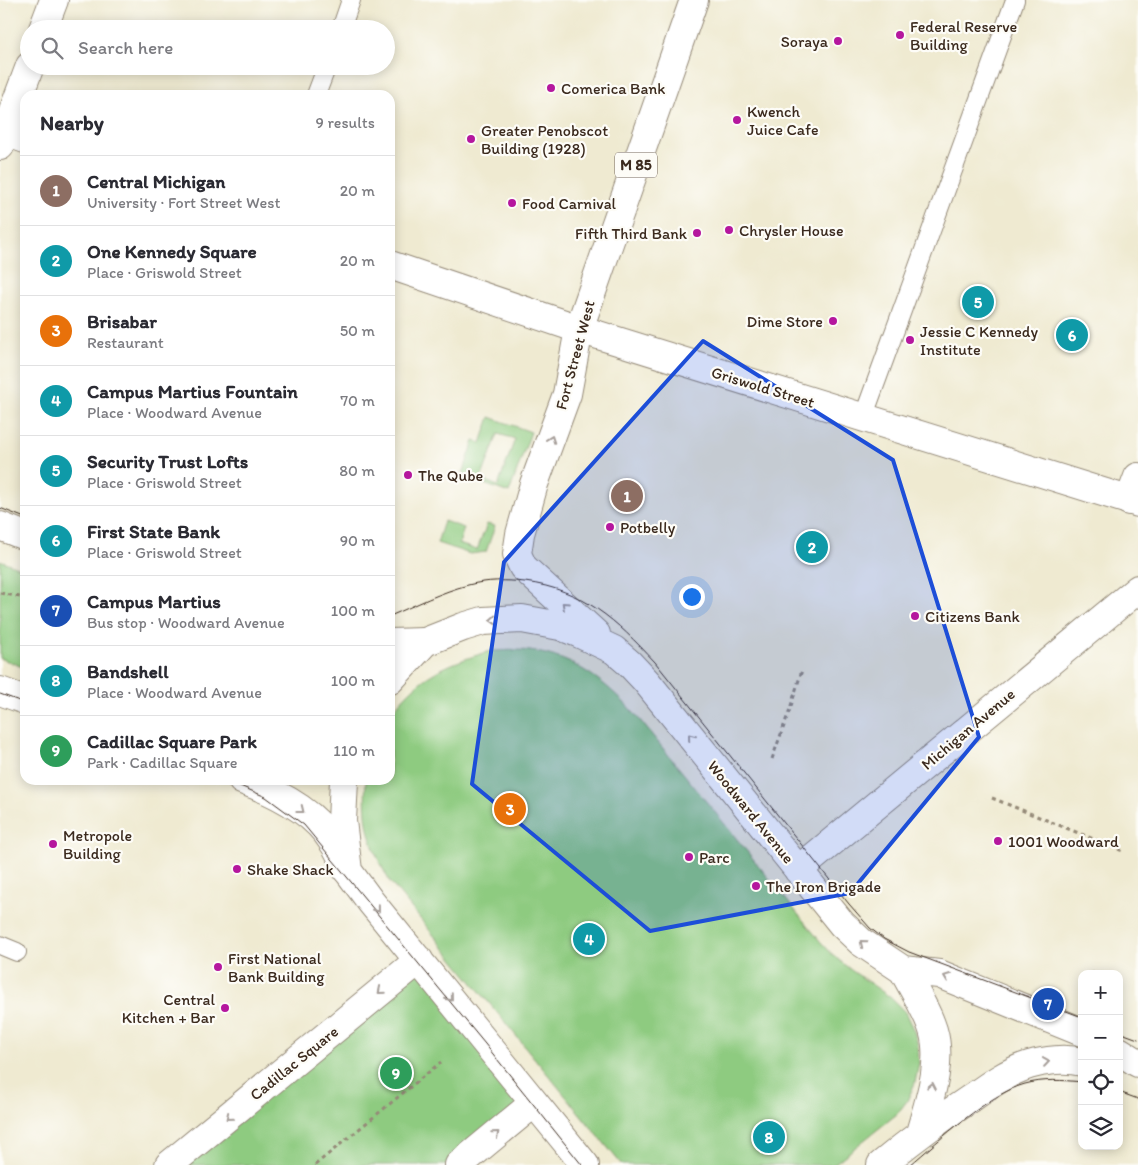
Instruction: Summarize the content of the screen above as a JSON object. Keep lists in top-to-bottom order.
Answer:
{
  "streets": {
    "main road": [
      "M 85",
      "Fort Street West",
      "Griswold Street",
      "Michigan Avenue",
      "Woodward Avenue",
      "Cadillac Square"
    ]
  },
  "crossings": [
    ["Fort Street West", "Griswold Street"],
    ["Fort Street West", "Woodward Avenue"],
    ["Michigan Avenue", "Woodward Avenue"]
  ],
  "one_way": ["Fort Street West", "Woodward Avenue"],
  "places": [
    "Federal Reserve Building",
    "Soraya",
    "Comerica Bank",
    "Kwench Juice Cafe",
    "Greater Penobscot Building (1928)",
    "Food Carnival",
    "Chrysler House",
    "Fifth Third Bank",
    "Dime Store",
    "Jessie C Kennedy Institute",
    "The Qube",
    "Potbelly",
    "Citizens Bank",
    "1001 Woodward",
    "Metropole Building",
    "Parc",
    "Shake Shack",
    "The Iron Brigade",
    "First National Bank Building",
    "Central Kitchen + Bar"
  ],
  "page": {
    "search": "Search here",
    "heading": ["Nearby", "9 results"],
    "list": [
      {
        "mark": "1",
        "name": "Central Michigan",
        "note": "University · Fort Street West",
        "value": "20 m"
      },
      {
        "mark": "2",
        "name": "One Kennedy Square",
        "note": "Place · Griswold Street",
        "value": "20 m"
      },
      {
        "mark": "3",
        "name": "Brisabar",
        "note": "Restaurant",
        "value": "50 m"
      },
      {
        "mark": "4",
        "name": "Campus Martius Fountain",
        "note": "Place · Woodward Avenue",
        "value": "70 m"
      },
      {
        "mark": "5",
        "name": "Security Trust Lofts",
        "note": "Place · Griswold Street",
        "value": "80 m"
      },
      {
        "mark": "6",
        "name": "First State Bank",
        "note": "Place · Griswold Street",
        "value": "90 m"
      },
      {
        "mark": "7",
        "name": "Campus Martius",
        "note": "Bus stop · Woodward Avenue",
        "value": "100 m"
      },
      {
        "mark": "8",
        "name": "Bandshell",
        "note": "Place · Woodward Avenue",
        "value": "100 m"
      },
      {
        "mark": "9",
        "name": "Cadillac Square Park",
        "note": "Park · Cadillac Square",
        "value": "110 m"
      }
    ],
    "pins": [
      "5",
      "6",
      "1",
      "2",
      "3",
      "4",
      "7",
      "9",
      "8"
    ],
    "map_buttons": ["+", "−"]
  }
}
